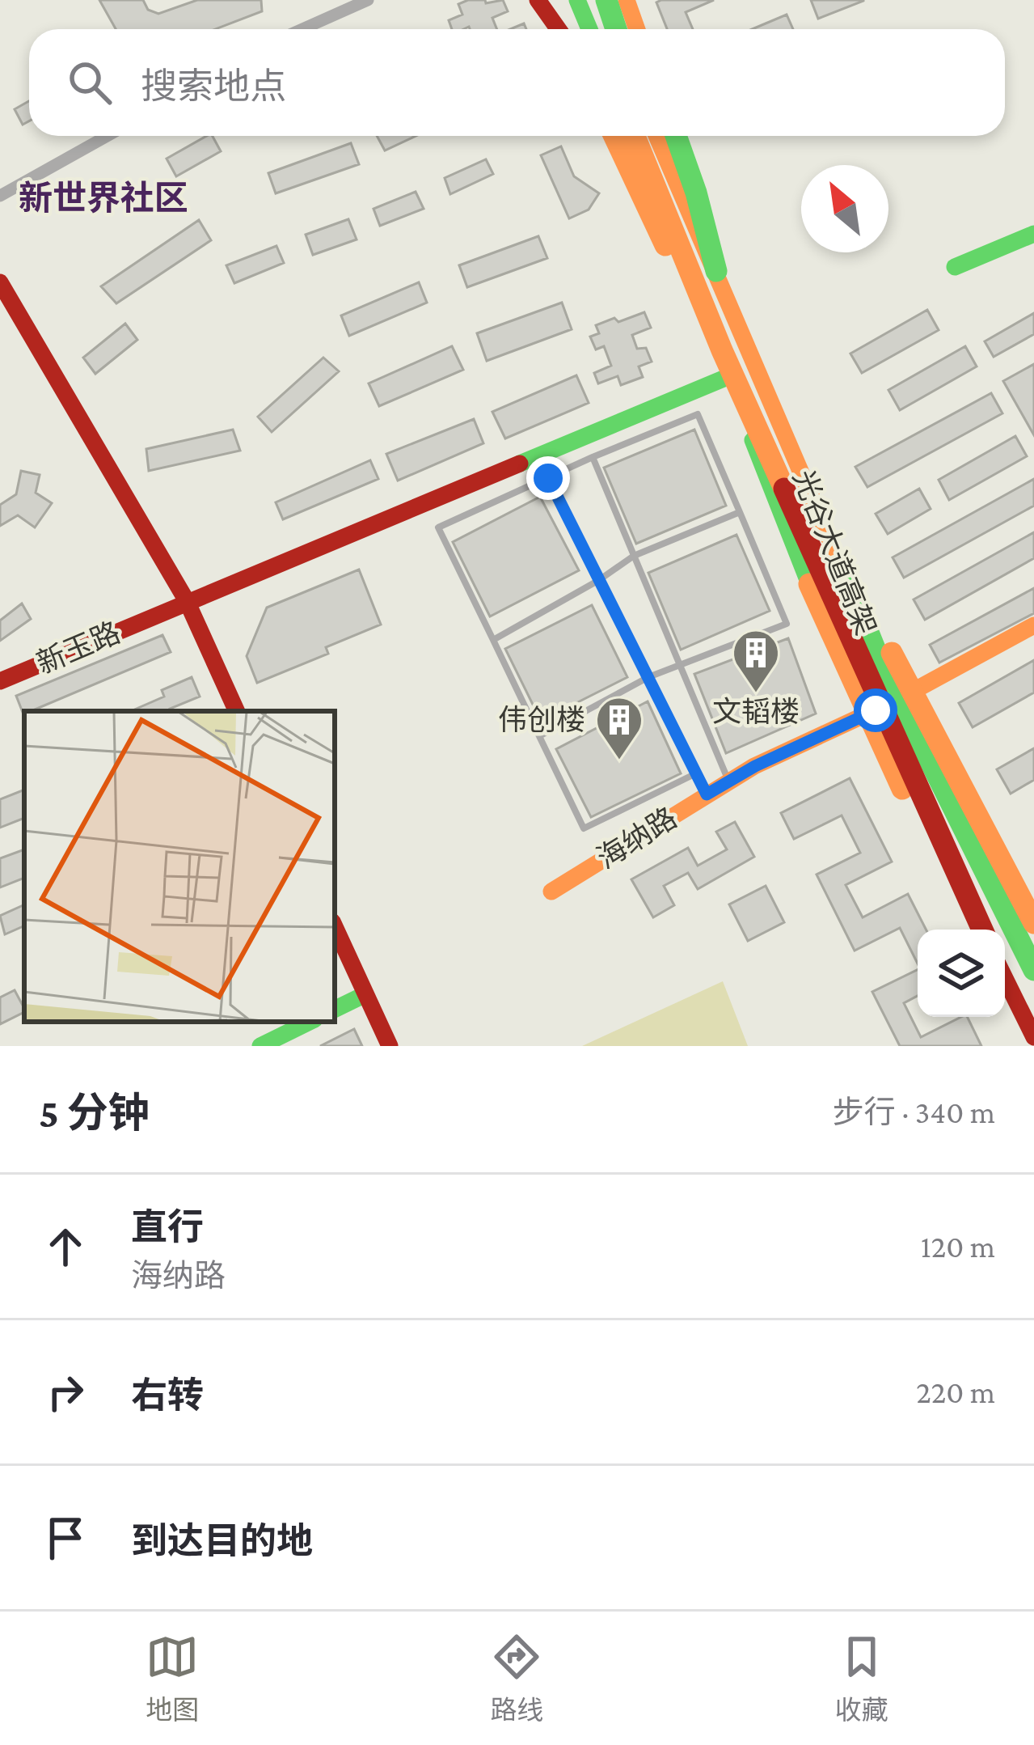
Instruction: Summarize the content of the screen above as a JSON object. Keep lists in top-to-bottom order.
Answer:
{
  "streets": {
    "main road": ["光谷大道高架", "新玉路", "海纳路"]
  },
  "districts": ["新世界社区"],
  "places": {
    "building": ["文韬楼", "伟创楼"]
  },
  "north": "top left",
  "page": {
    "search": "搜索地点",
    "heading": ["5 分钟", "步行 · 340 m"],
    "list": [
      ["直行", "海纳路", "120 m"],
      ["右转", "220 m"],
      "到达目的地"
    ],
    "nav": ["地图", "路线", "收藏"]
  }
}
